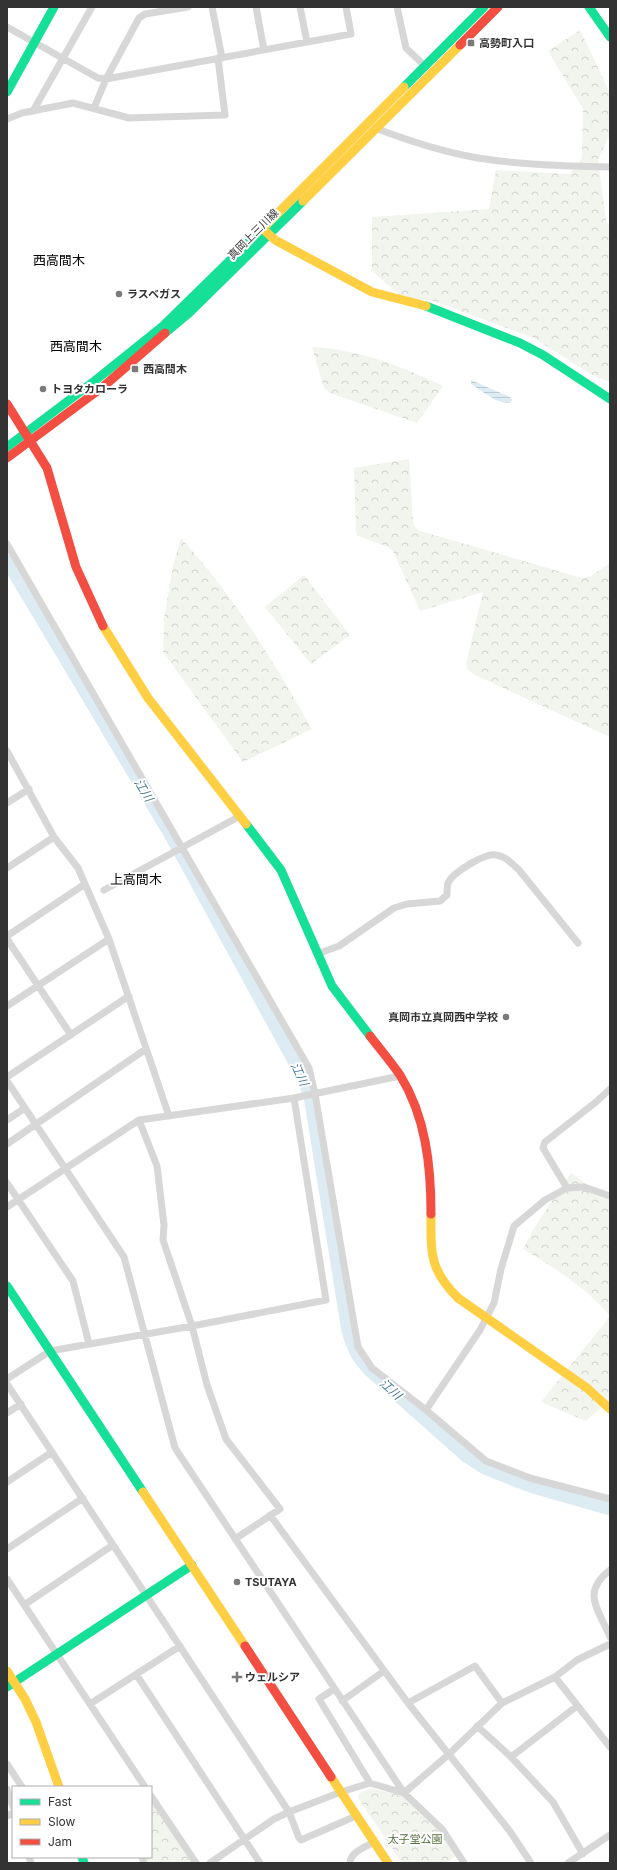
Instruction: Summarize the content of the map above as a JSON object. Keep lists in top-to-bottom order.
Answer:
{
  "streets": {
    "main road": ["真岡上三川線"]
  },
  "districts": ["西高間木", "西高間木", "上高間木"],
  "water": ["江川"],
  "parks": ["太子堂公園"],
  "places": {
    "transit": ["高勢町入口", "西高間木"],
    "other": [
      "ラスベガス",
      "トヨタカローラ",
      "真岡市立真岡西中学校",
      "TSUTAYA"
    ],
    "health": ["ウェルシア"]
  },
  "legend": ["Fast", "Slow", "Jam"]
}
